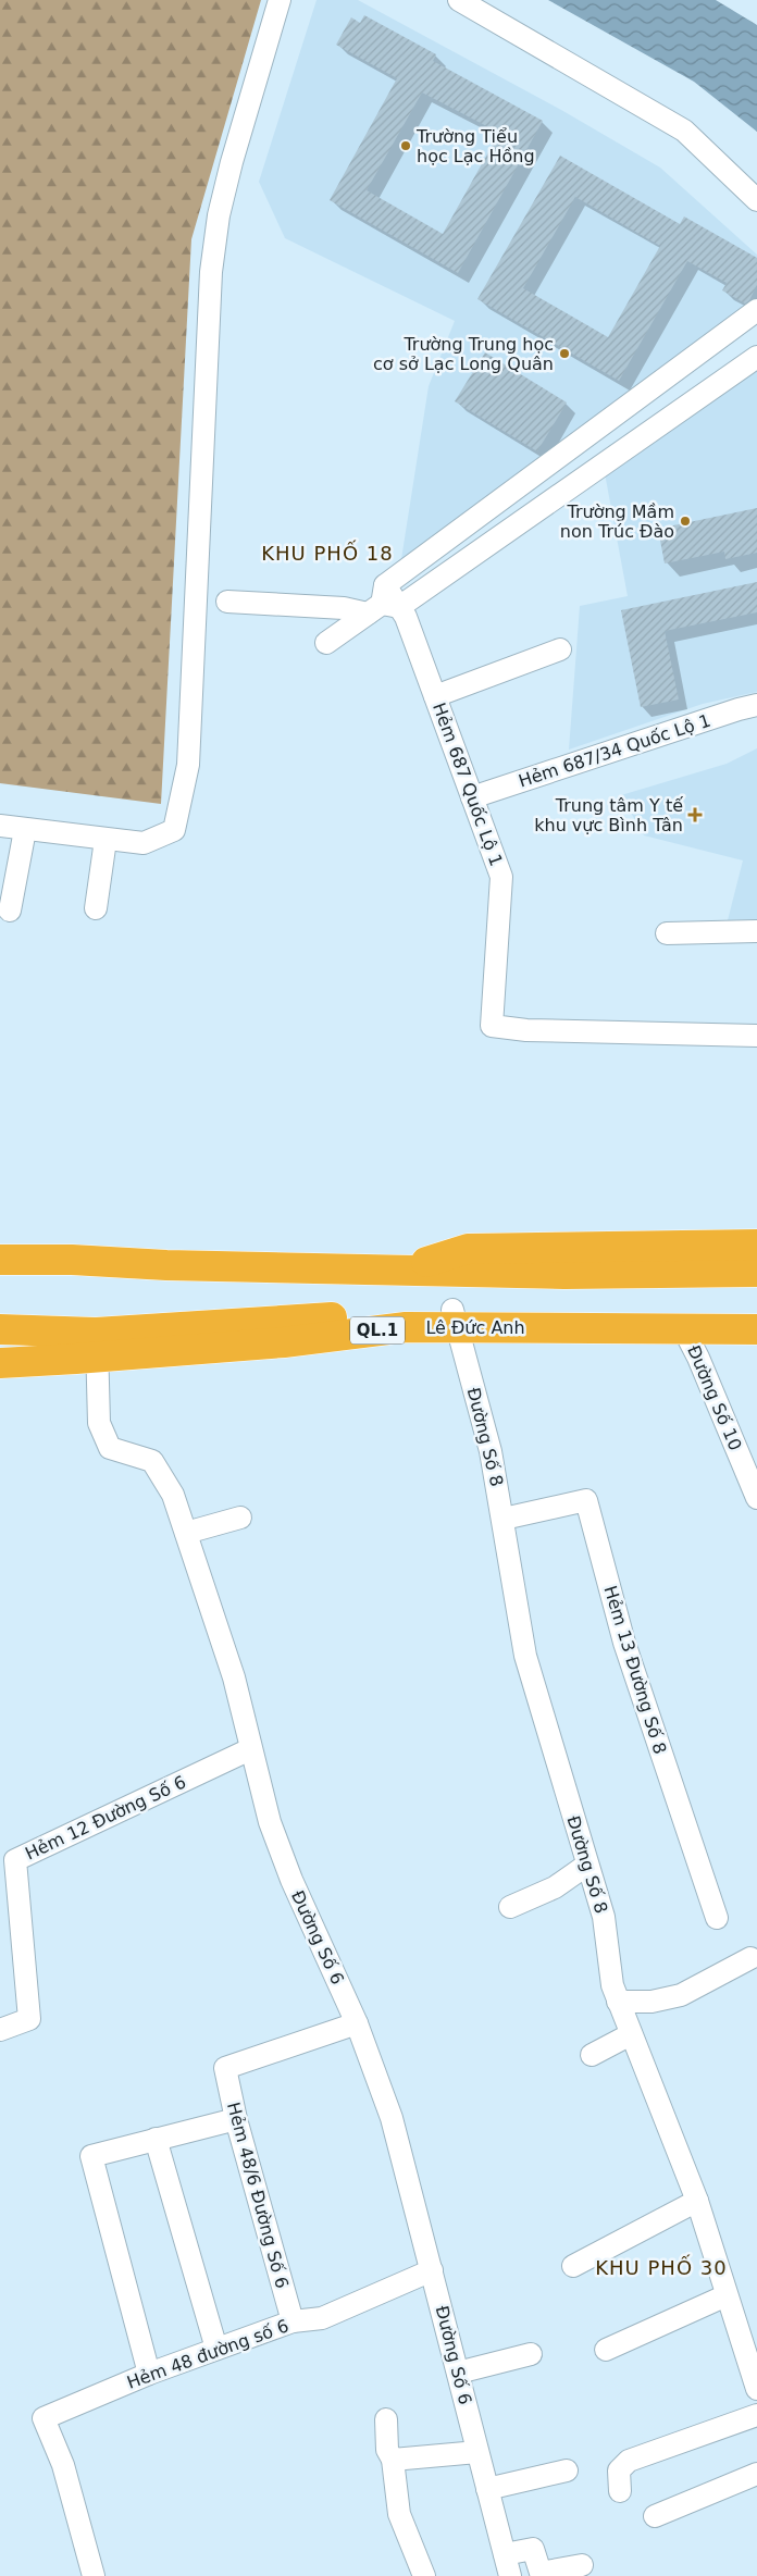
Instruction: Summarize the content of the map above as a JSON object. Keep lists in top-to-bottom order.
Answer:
{
  "streets": {
    "highway": ["Lê Đức Anh", "QL.1"],
    "street": [
      "Hẻm 687/34 Quốc Lộ 1",
      "Hẻm 687 Quốc Lộ 1",
      "Đường Số 10",
      "Đường Số 8",
      "Hẻm 13 Đường Số 8",
      "Hẻm 12 Đường Số 6",
      "Đường Số 6",
      "Hẻm 48/6 Đường Số 6",
      "Hẻm 48 đường số 6"
    ]
  },
  "crossings": [
    ["Hẻm 687/34 Quốc Lộ 1", "Hẻm 687 Quốc Lộ 1"],
    ["Lê Đức Anh", "Đường Số 10"],
    ["Lê Đức Anh", "Đường Số 8"],
    ["Lê Đức Anh", "Đường Số 6"],
    ["Đường Số 8", "Hẻm 13 Đường Số 8"],
    ["Hẻm 12 Đường Số 6", "Đường Số 6"],
    ["Đường Số 6", "Hẻm 48/6 Đường Số 6"],
    ["Đường Số 6", "Hẻm 48 đường số 6"],
    ["Hẻm 48/6 Đường Số 6", "Hẻm 48 đường số 6"]
  ],
  "districts": ["KHU PHỐ 18", "KHU PHỐ 30"],
  "places": {
    "other": ["Trường Tiểu học Lạc Hồng", "Trường Trung học cơ sở Lạc Long Quân", "Trường Mầm non Trúc Đào"],
    "health": ["Trung tâm Y tế khu vực Bình Tân"]
  }
}
